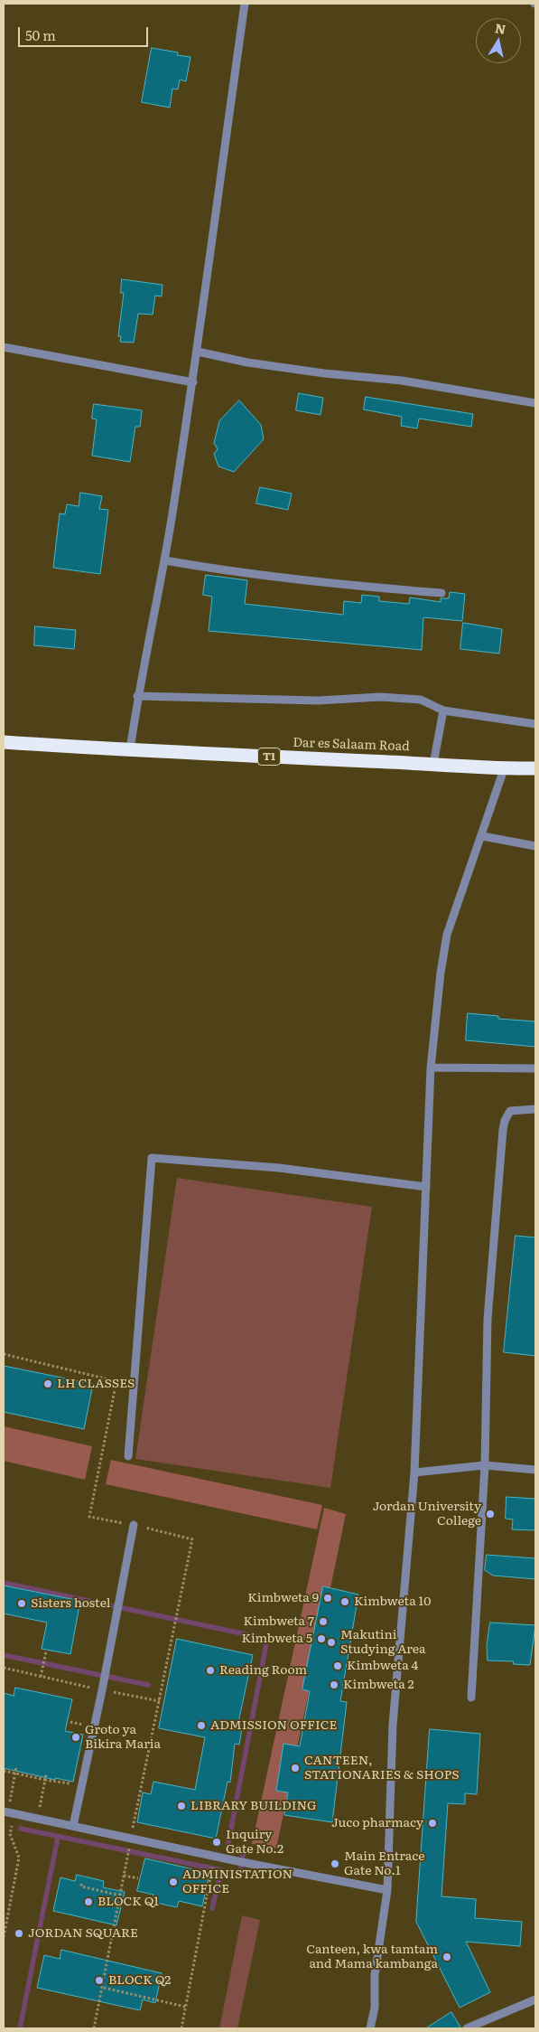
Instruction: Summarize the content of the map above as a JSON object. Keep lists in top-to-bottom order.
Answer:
{
  "streets": {
    "highway": ["Dar es Salaam Road", "T1"]
  },
  "places": [
    "LH CLASSES",
    "Jordan University College",
    "Kimbweta 9",
    "Kimbweta 10",
    "Sisters hostel",
    "Kimbweta 7",
    "Kimbweta 5",
    "Makutini Studying Area",
    "Kimbweta 4",
    "Reading Room",
    "Kimbweta 2",
    "ADMISSION OFFICE",
    "Groto ya Bikira Maria",
    "CANTEEN, STATIONARIES & SHOPS",
    "LIBRARY BUILDING",
    "Juco pharmacy",
    "Inquiry Gate No.2",
    "Main Entrace Gate No.1",
    "ADMINISTATION OFFICE",
    "BLOCK Q1",
    "JORDAN SQUARE",
    "Canteen, kwa tamtam and Mama kambanga",
    "BLOCK Q2"
  ],
  "scale_bar": "50 m",
  "north": "top"
}
